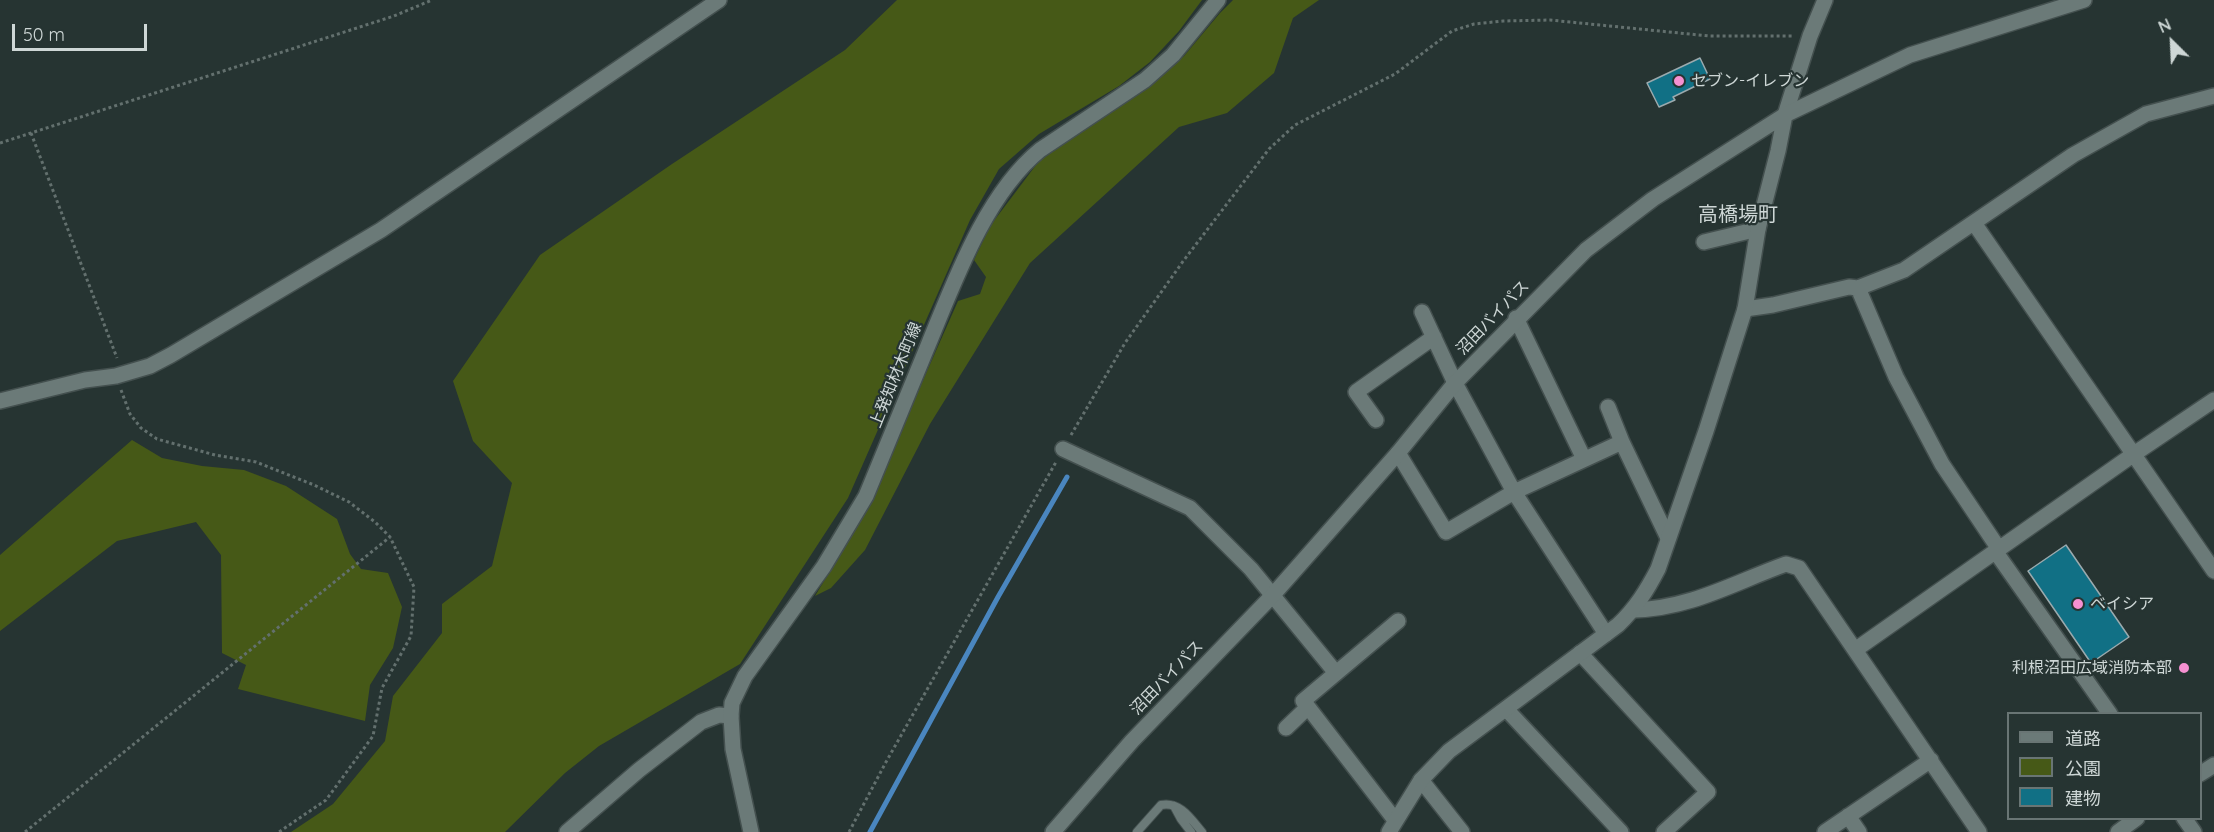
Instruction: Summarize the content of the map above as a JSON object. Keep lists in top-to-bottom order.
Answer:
{
  "streets": {
    "street": ["沼田バイパス", "上発知材木町線"]
  },
  "districts": ["高橋場町"],
  "places": ["セブン-イレブン", "ベイシア", "利根沼田広域消防本部"],
  "legend": ["道路", "公園", "建物"],
  "scale_bar": "50 m",
  "north": "top left"
}
